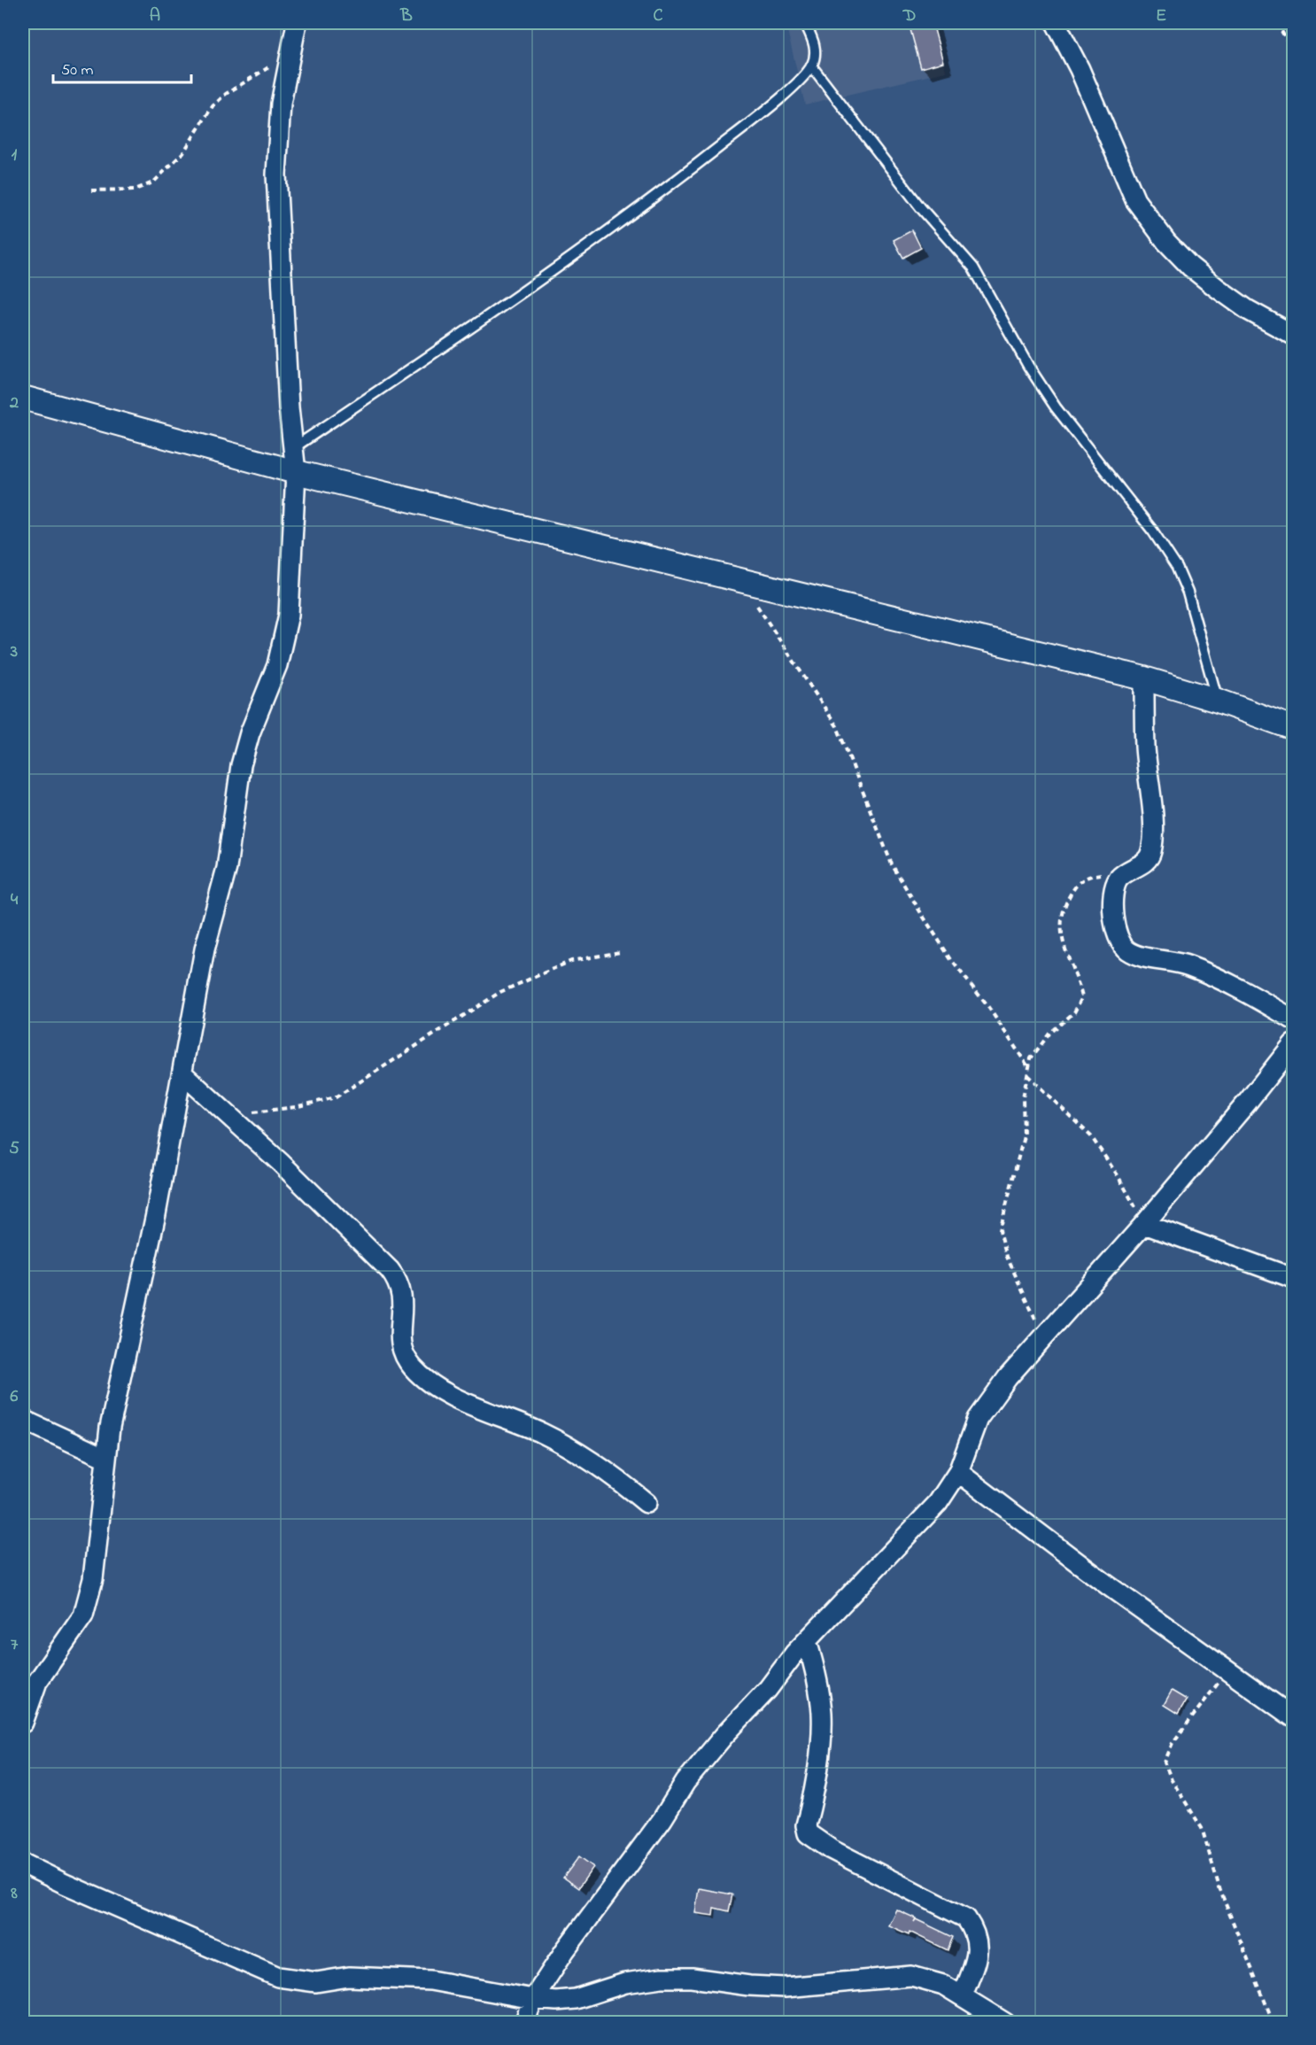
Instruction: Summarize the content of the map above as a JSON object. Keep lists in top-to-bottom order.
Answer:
{
  "scale_bar": "50 m",
  "grid": {
    "columns": [
      "A",
      "B",
      "C",
      "D",
      "E"
    ],
    "rows": [
      "1",
      "2",
      "3",
      "4",
      "5",
      "6",
      "7",
      "8"
    ]
  }
}
